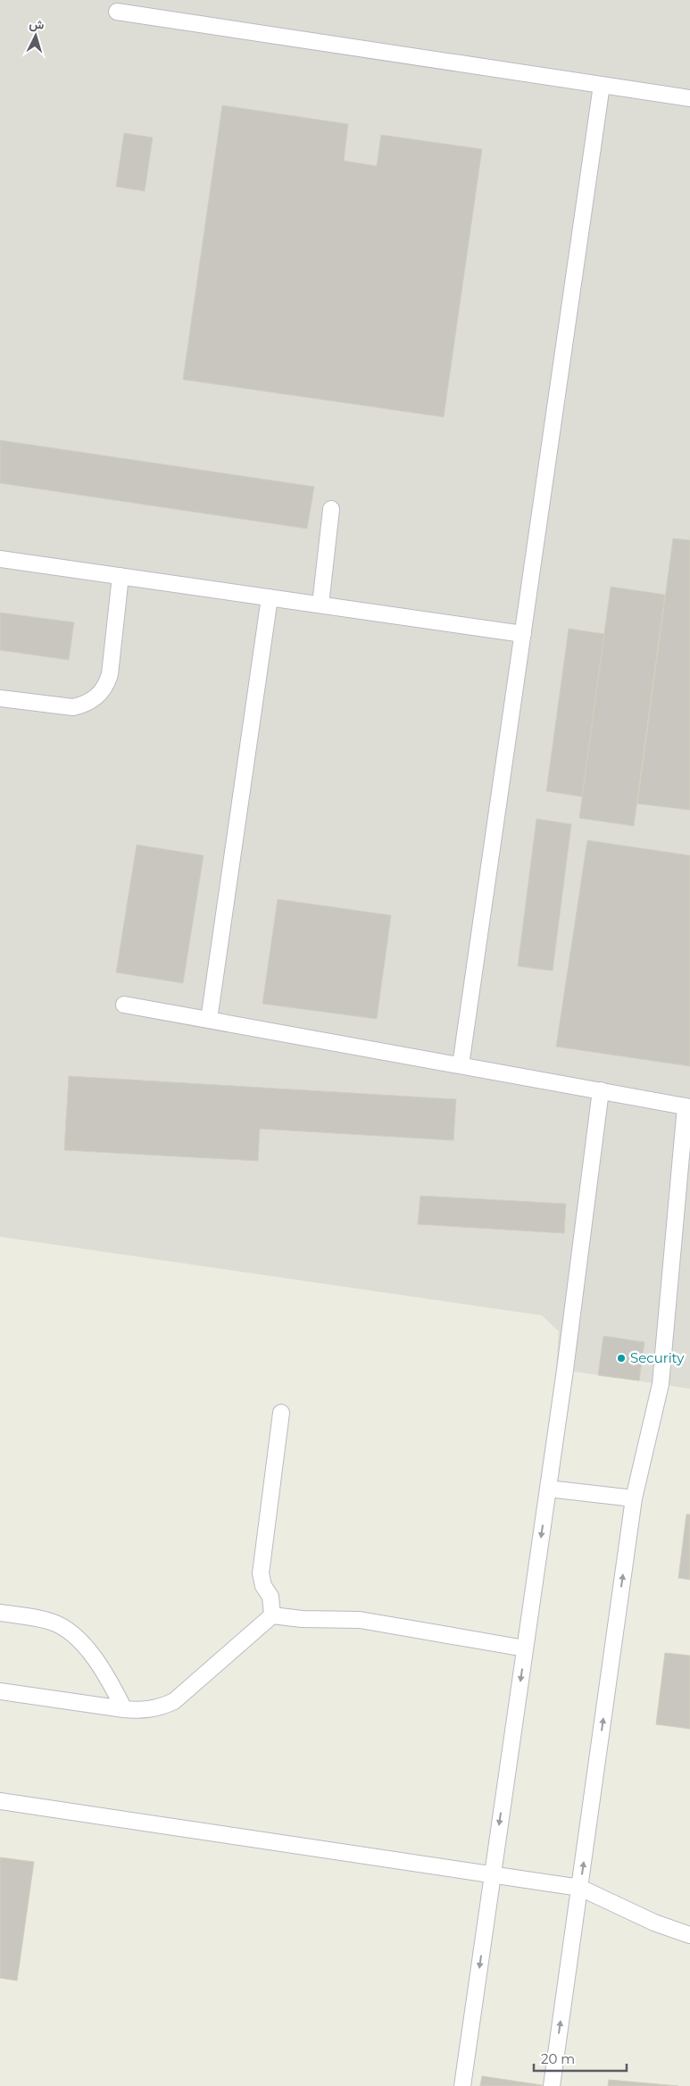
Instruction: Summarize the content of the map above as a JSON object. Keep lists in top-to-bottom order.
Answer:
{
  "places": ["Security"],
  "scale_bar": "20 m",
  "north": "top"
}
